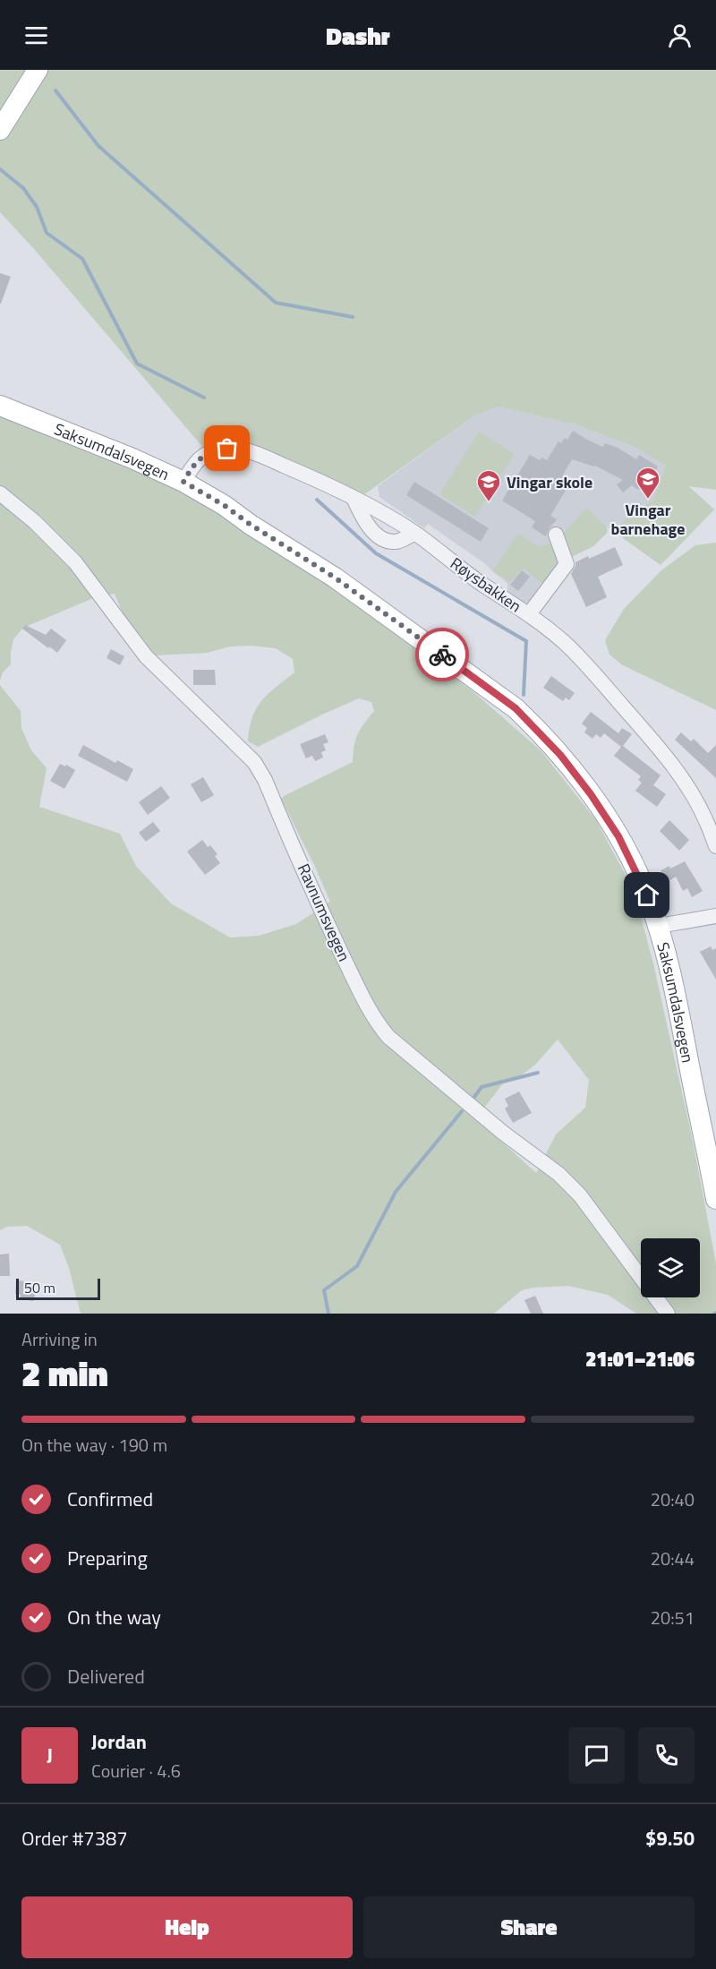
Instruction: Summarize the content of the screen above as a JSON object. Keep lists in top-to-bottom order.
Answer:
{
  "streets": {
    "main road": ["Saksumdalsvegen"],
    "street": ["Røysbakken", "Ravnumsvegen"]
  },
  "crossings": [
    ["Saksumdalsvegen", "Røysbakken"]
  ],
  "places": {
    "school or university": ["Vingar barnehage", "Vingar skole"]
  },
  "scale_bar": "50 m",
  "page": {
    "header": "Dashr",
    "scale": "50 m",
    "heading": ["2 min", "Arriving in", "21:01–21:06"],
    "panel": [
      "Jordan",
      "Courier · 4.6",
      "Order #7387",
      "$9.50"
    ],
    "bar": "On the way · 190 m",
    "list": [
      ["Confirmed", "20:40"],
      ["Preparing", "20:44"],
      ["On the way", "20:51"],
      "Delivered"
    ],
    "round": "J",
    "buttons": ["Help", "Share"]
  }
}
